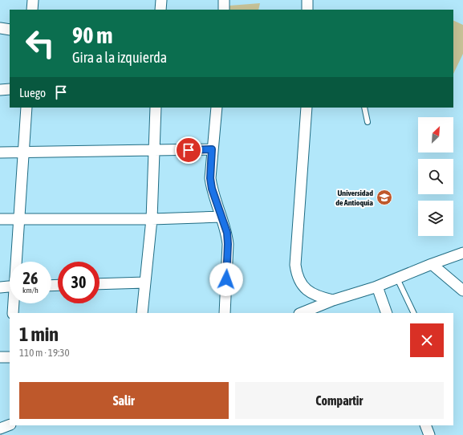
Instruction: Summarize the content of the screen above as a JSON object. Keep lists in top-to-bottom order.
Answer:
{
  "places": {
    "school or university": ["Universidad de Antioquia"]
  },
  "north": "top right",
  "page": {
    "turn": ["90 m", "Gira a la izquierda"],
    "then": "Luego",
    "speed": "26 km/h",
    "limit": "30",
    "heading": ["1 min", "110 m · 19:30"],
    "buttons": ["Salir", "Compartir"]
  }
}
